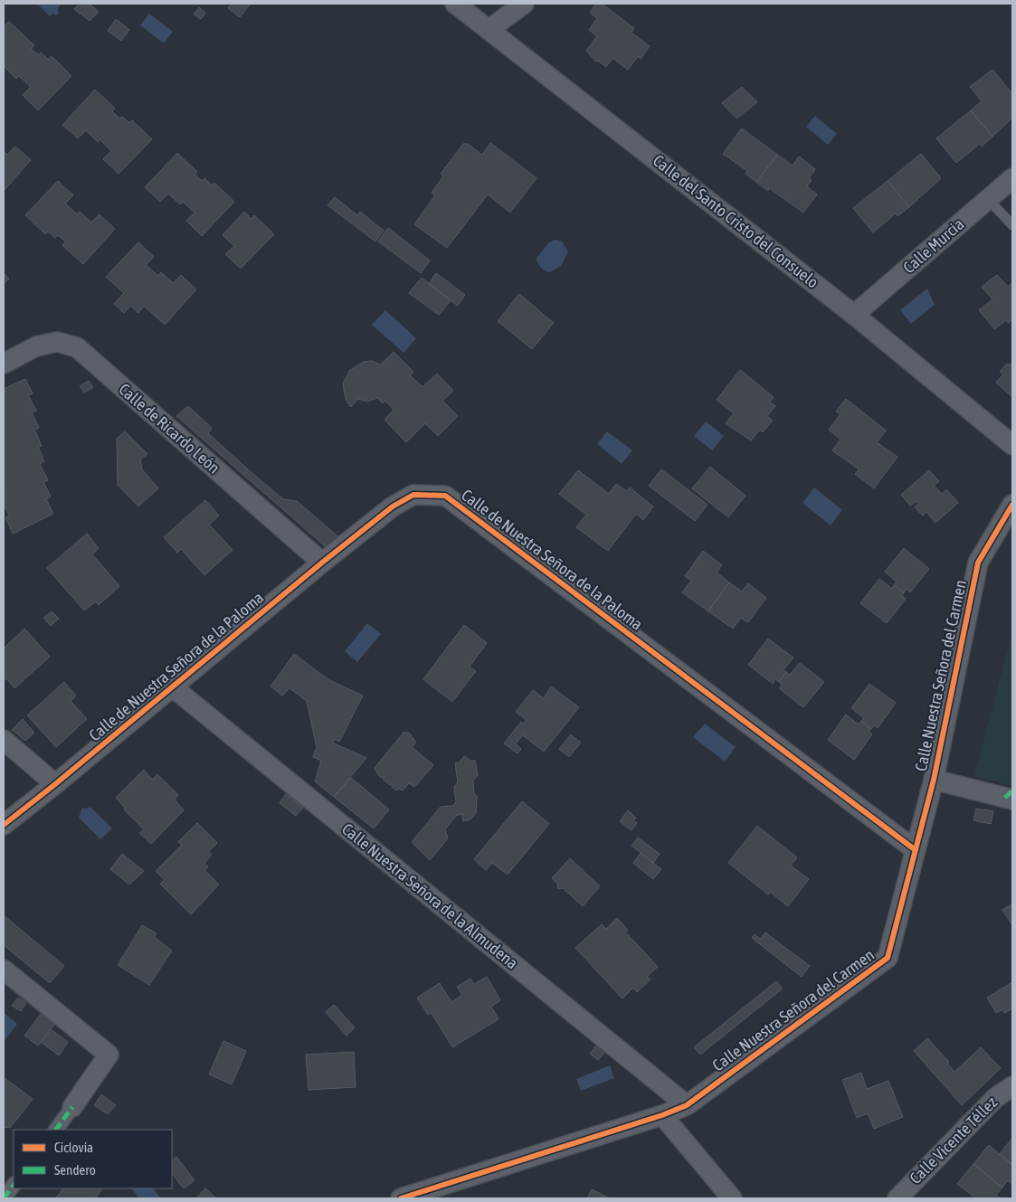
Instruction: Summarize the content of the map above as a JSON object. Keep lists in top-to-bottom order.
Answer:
{
  "streets": {
    "street": [
      "Calle del Santo Cristo del Consuelo",
      "Calle Murcia",
      "Calle de Ricardo León",
      "Calle de Nuestra Señora de la Paloma",
      "Calle Nuestra Señora del Carmen",
      "Calle Nuestra Señora de la Almudena",
      "Calle Vicente Téllez"
    ]
  },
  "crossings": [
    ["Calle del Santo Cristo del Consuelo", "Calle Murcia"],
    ["Calle de Ricardo León", "Calle de Nuestra Señora de la Paloma"],
    ["Calle de Nuestra Señora de la Paloma", "Calle Nuestra Señora del Carmen"],
    ["Calle de Nuestra Señora de la Paloma", "Calle Nuestra Señora de la Almudena"],
    ["Calle Nuestra Señora del Carmen", "Calle Nuestra Señora de la Almudena"]
  ],
  "legend": ["Ciclovía", "Sendero"]
}
